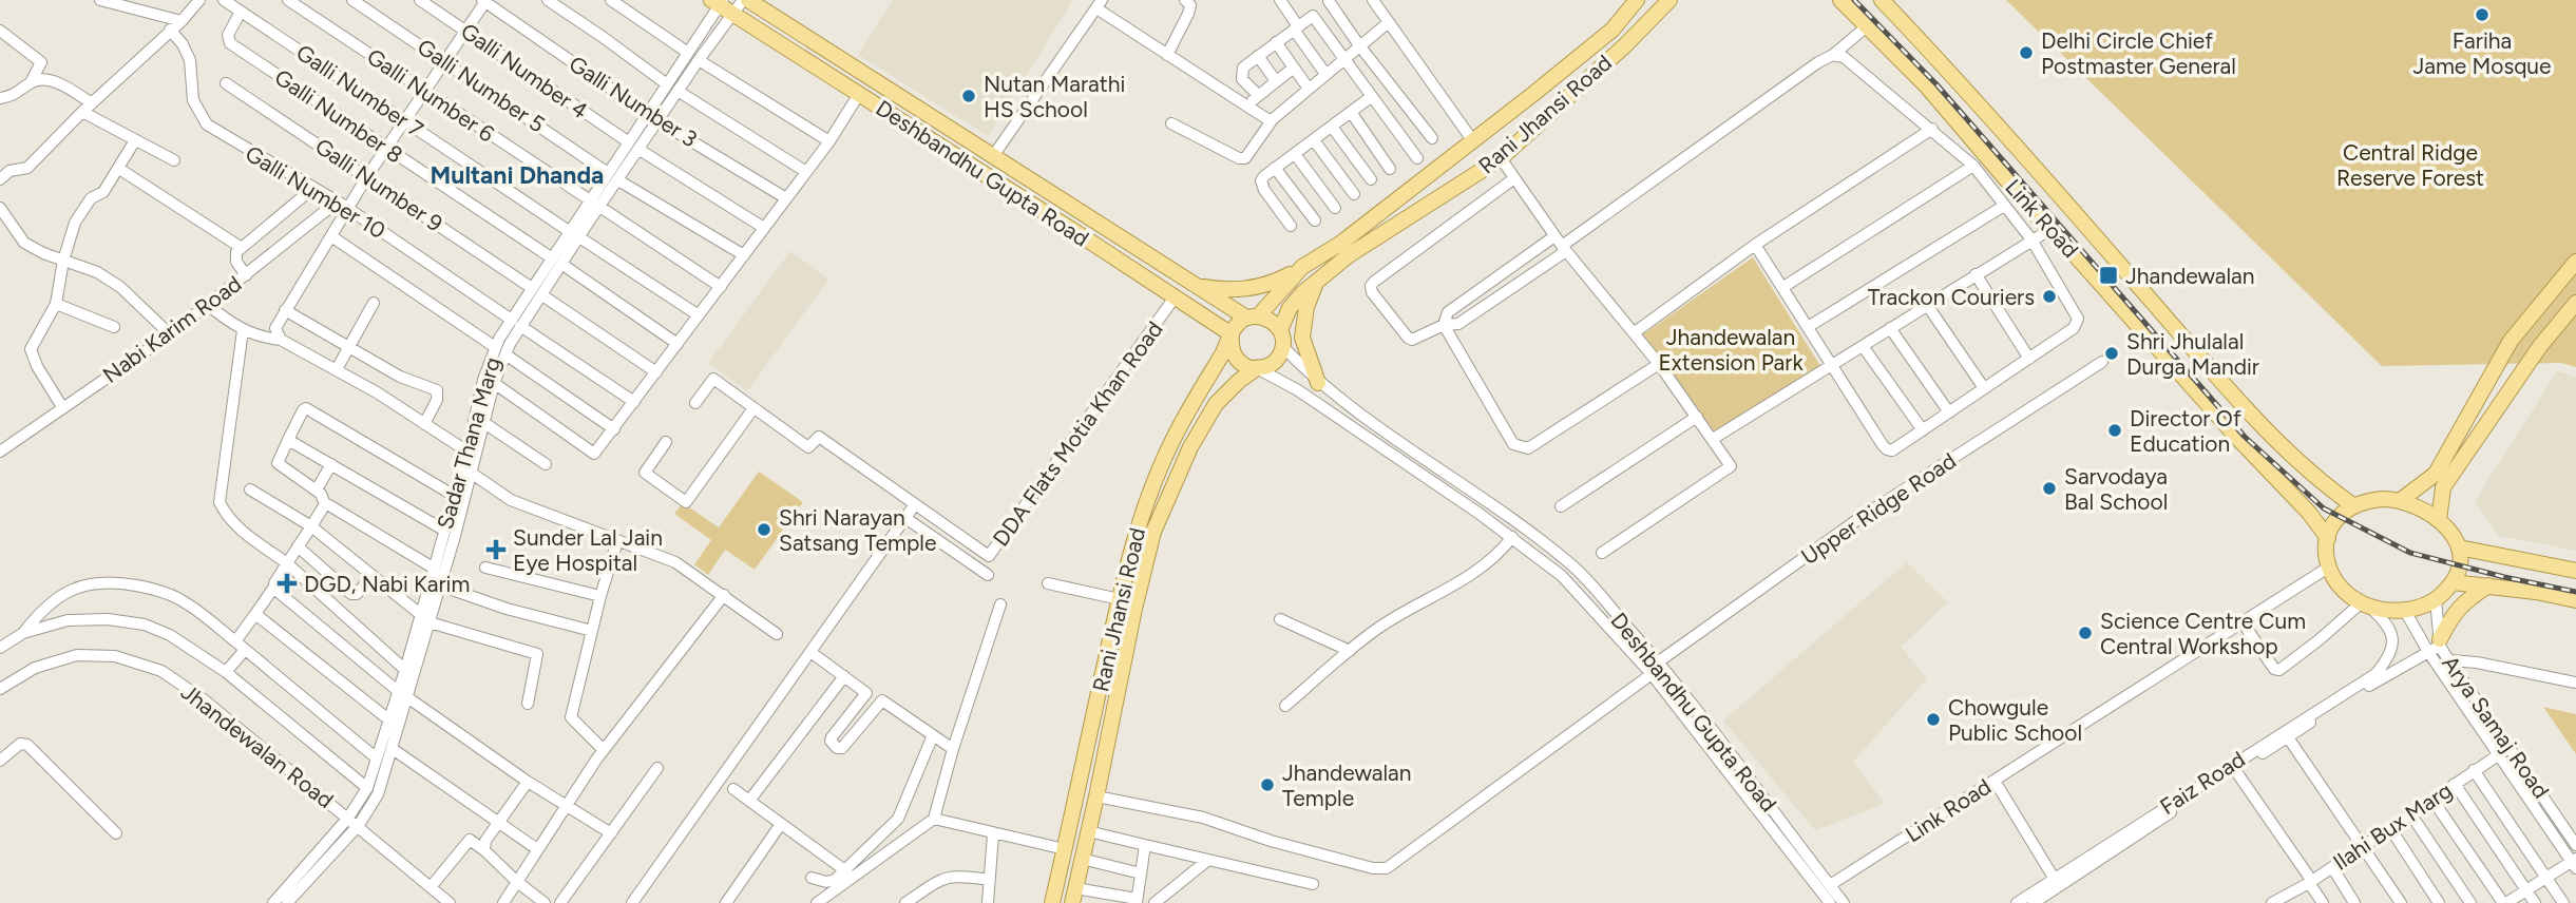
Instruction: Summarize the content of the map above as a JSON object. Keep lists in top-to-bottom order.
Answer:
{
  "streets": {
    "main road": ["Rani Jhansi Road", "Deshbandhu Gupta Road", "Link Road"],
    "street": [
      "Galli Number 4",
      "Galli Number 5",
      "Galli Number 7",
      "Galli Number 6",
      "Galli Number 3",
      "Galli Number 8",
      "Galli Number 9",
      "Galli Number 10",
      "Nabi Karim Road",
      "DDA Flats Motia Khan Road",
      "Sadar Thana Marg",
      "Upper Ridge Road",
      "Arya Samaj Road",
      "Jhandewalan Road",
      "Faiz Road",
      "Ilahi Bux Marg"
    ]
  },
  "crossings": [
    ["Galli Number 4", "Sadar Thana Marg"],
    ["Galli Number 5", "Sadar Thana Marg"],
    ["Galli Number 7", "Galli Number 8"],
    ["Galli Number 7", "Sadar Thana Marg"],
    ["Galli Number 6", "Sadar Thana Marg"],
    ["Galli Number 3", "Sadar Thana Marg"],
    ["Rani Jhansi Road", "Deshbandhu Gupta Road"],
    ["Galli Number 8", "Sadar Thana Marg"],
    ["Deshbandhu Gupta Road", "Link Road"],
    ["Deshbandhu Gupta Road", "DDA Flats Motia Khan Road"],
    ["Deshbandhu Gupta Road", "Sadar Thana Marg"],
    ["Deshbandhu Gupta Road", "Upper Ridge Road"],
    ["Galli Number 9", "Sadar Thana Marg"],
    ["Galli Number 10", "Nabi Karim Road"],
    ["Galli Number 10", "Sadar Thana Marg"],
    ["Link Road", "Arya Samaj Road"],
    ["Link Road", "Faiz Road"],
    ["Sadar Thana Marg", "Jhandewalan Road"],
    ["Arya Samaj Road", "Faiz Road"],
    ["Arya Samaj Road", "Ilahi Bux Marg"]
  ],
  "districts": ["Multani Dhanda"],
  "parks": ["Central Ridge Reserve Forest", "Jhandewalan Extension Park"],
  "places": {
    "other": [
      "Fariha Jame Mosque",
      "Delhi Circle Chief Postmaster General",
      "Nutan Marathi HS School",
      "Trackon Couriers",
      "Shri Jhulalal Durga Mandir",
      "Director Of Education",
      "Sarvodaya Bal School",
      "Shri Narayan Satsang Temple",
      "Science Centre Cum Central Workshop",
      "Chowgule Public School",
      "Jhandewalan Temple"
    ],
    "transit": ["Jhandewalan"],
    "health": ["Sunder Lal Jain Eye Hospital", "DGD, Nabi Karim"]
  }
}
